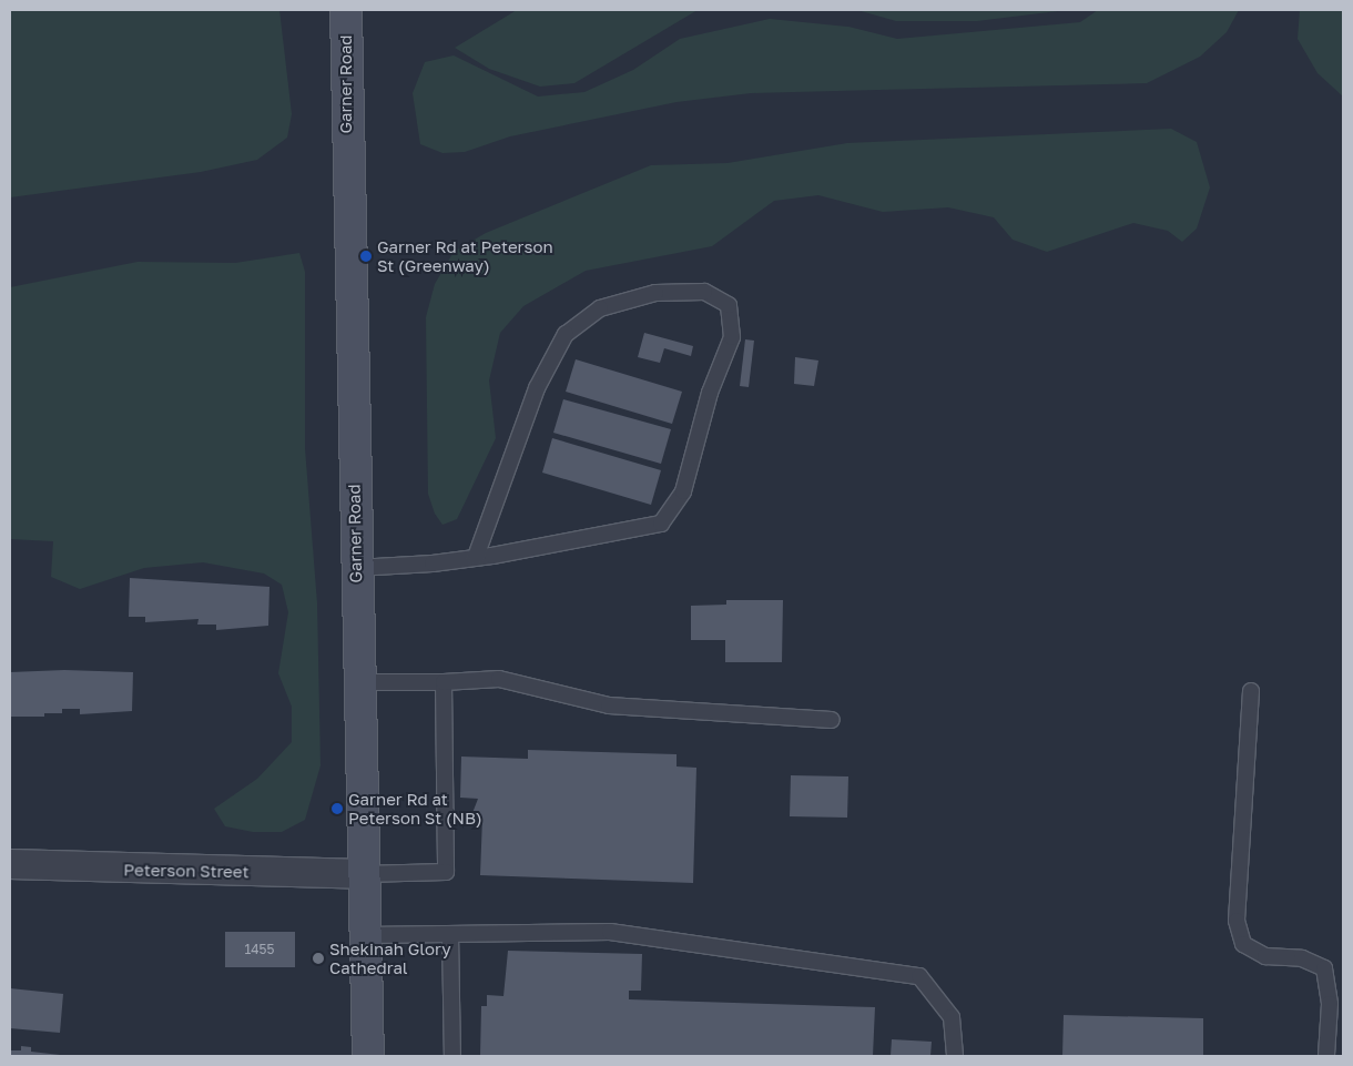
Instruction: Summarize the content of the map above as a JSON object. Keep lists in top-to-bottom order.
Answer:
{
  "streets": {
    "main road": ["Garner Road"],
    "street": ["Peterson Street"]
  },
  "crossings": [
    ["Garner Road", "Peterson Street"]
  ],
  "places": ["Garner Rd at Peterson St (Greenway)", "Garner Rd at Peterson St (NB)", "Shekinah Glory Cathedral"],
  "house_numbers": ["1455"]
}
